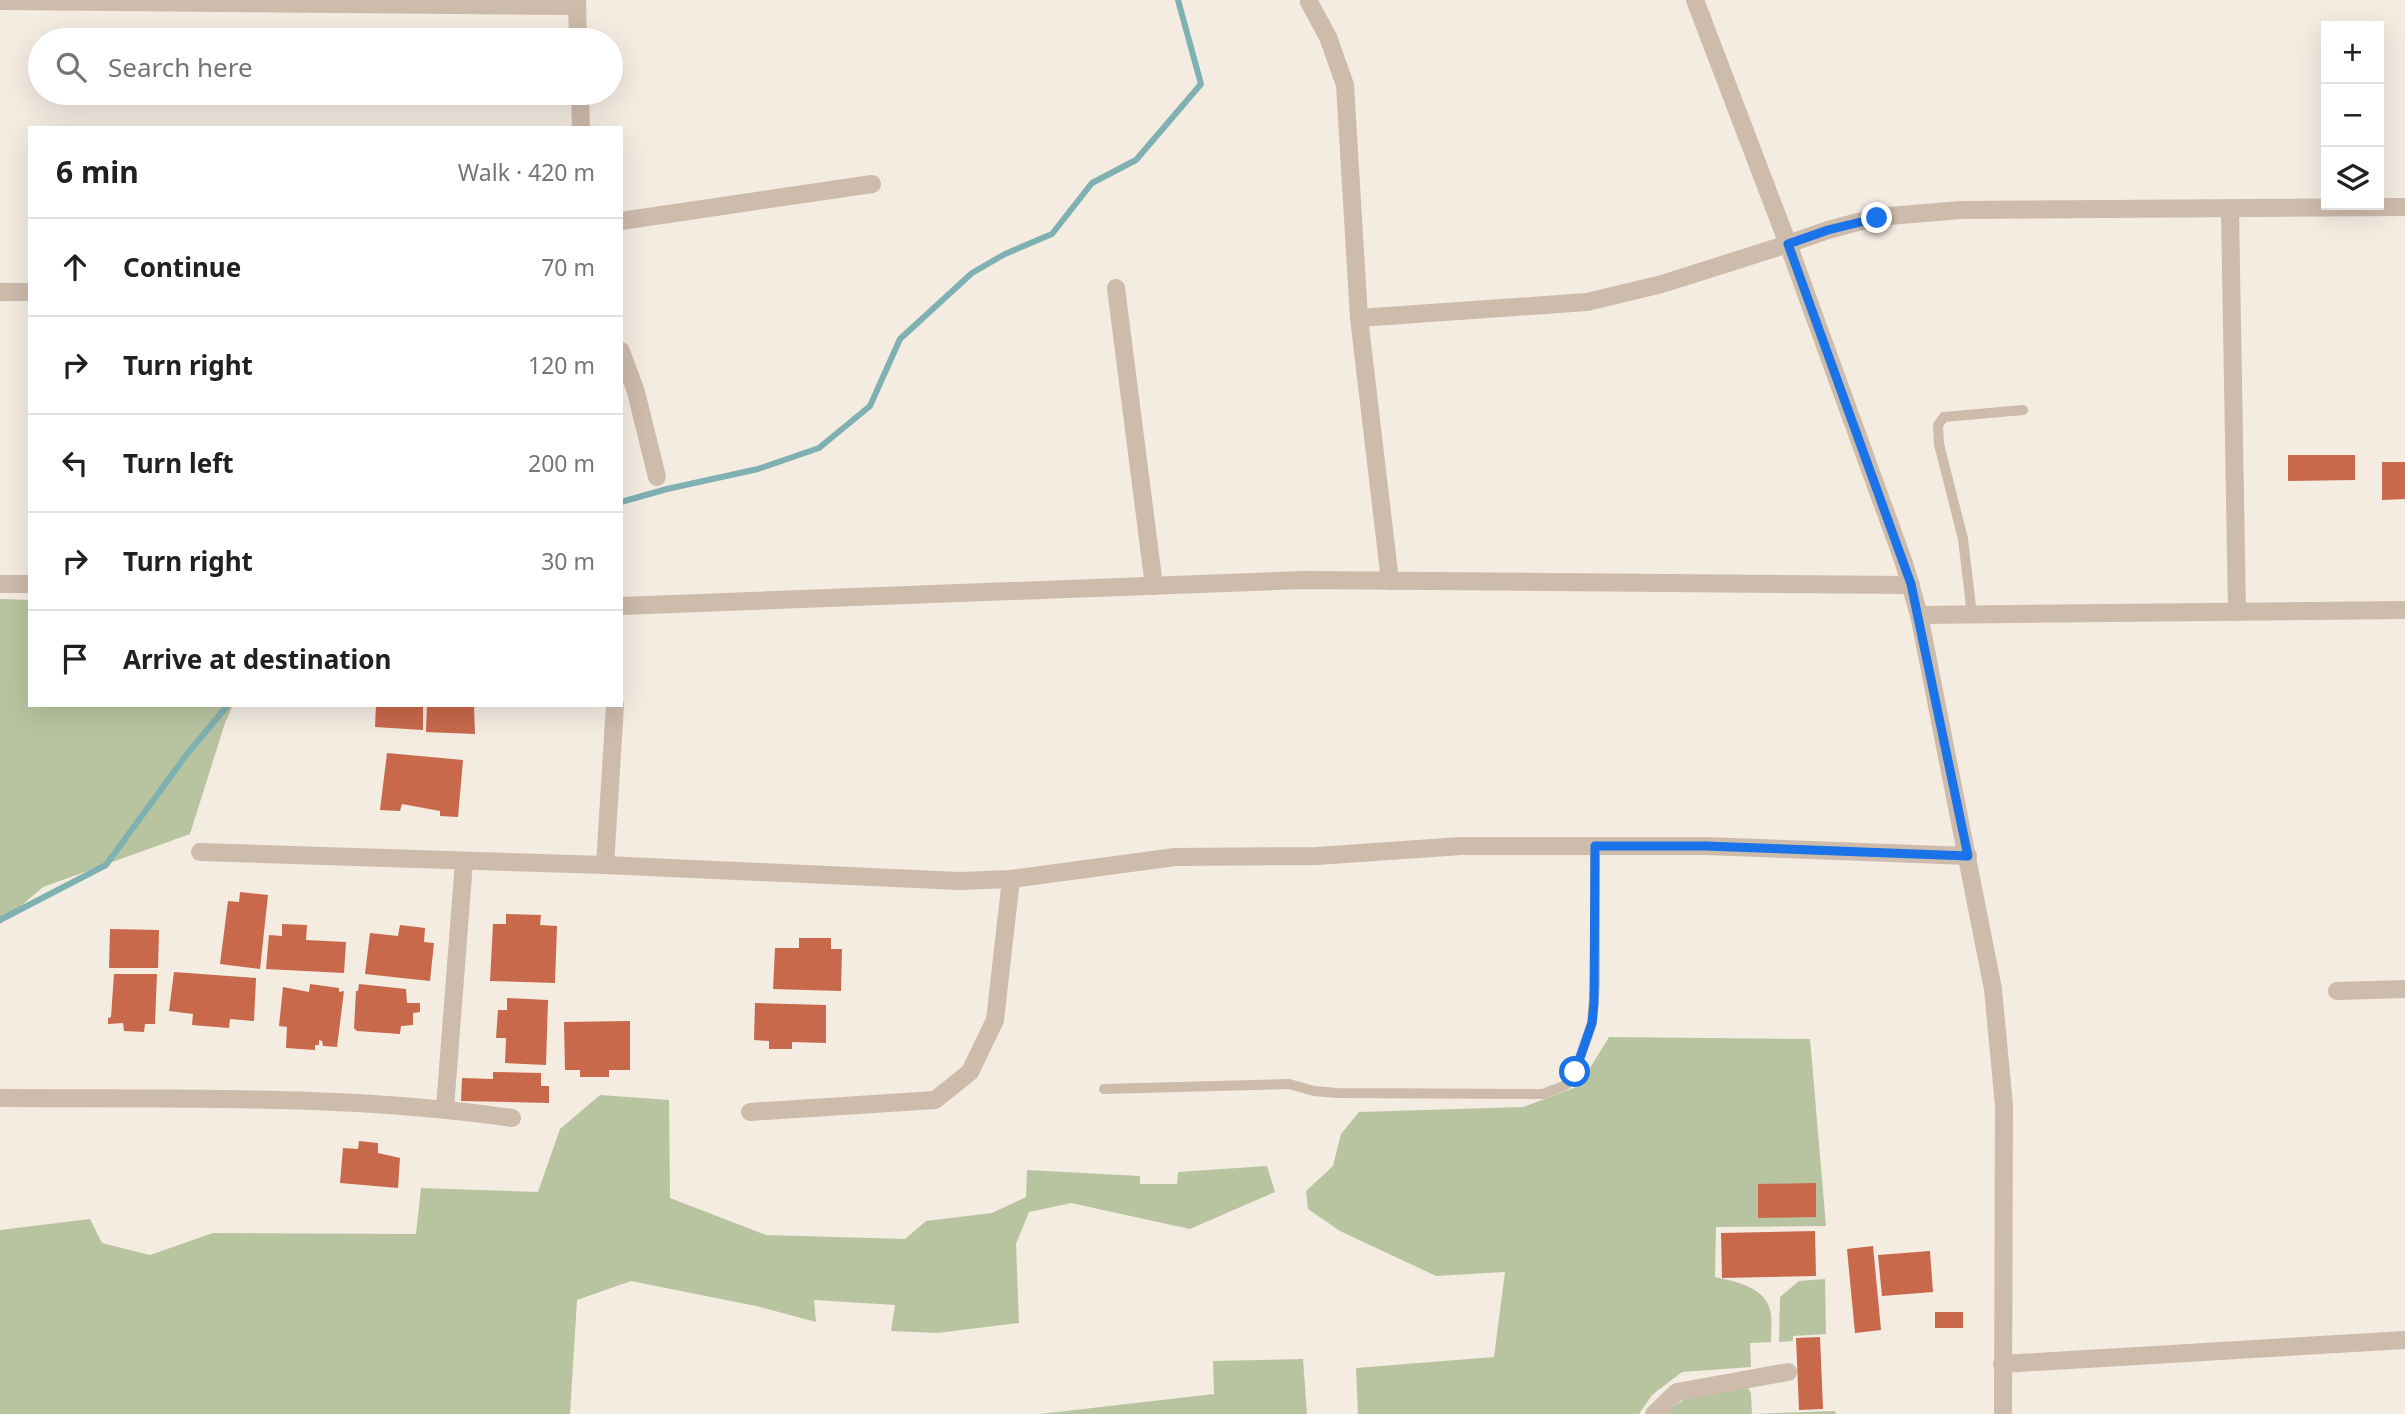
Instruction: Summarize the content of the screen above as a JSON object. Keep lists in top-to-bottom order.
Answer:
{
  "page": {
    "map_buttons": ["+", "−"],
    "search": "Search here",
    "heading": ["6 min", "Walk · 420 m"],
    "list": [
      ["Continue", "70 m"],
      ["Turn right", "120 m"],
      ["Turn left", "200 m"],
      ["Turn right", "30 m"],
      "Arrive at destination"
    ]
  }
}
